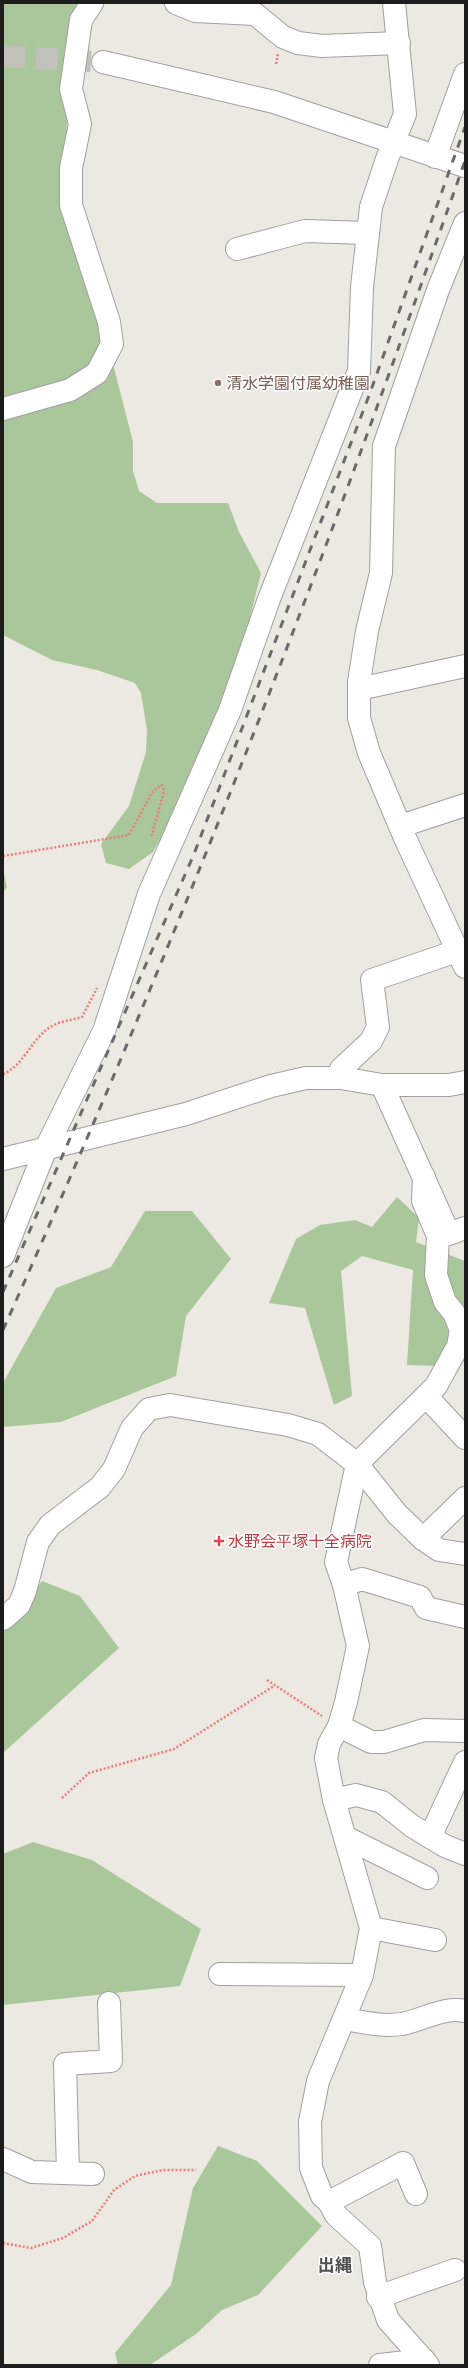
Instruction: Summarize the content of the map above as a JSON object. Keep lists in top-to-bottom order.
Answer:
{
  "districts": ["出縄"],
  "places": {
    "other": ["清水学園付属幼稚園"],
    "health": ["水野会平塚十全病院"]
  }
}
